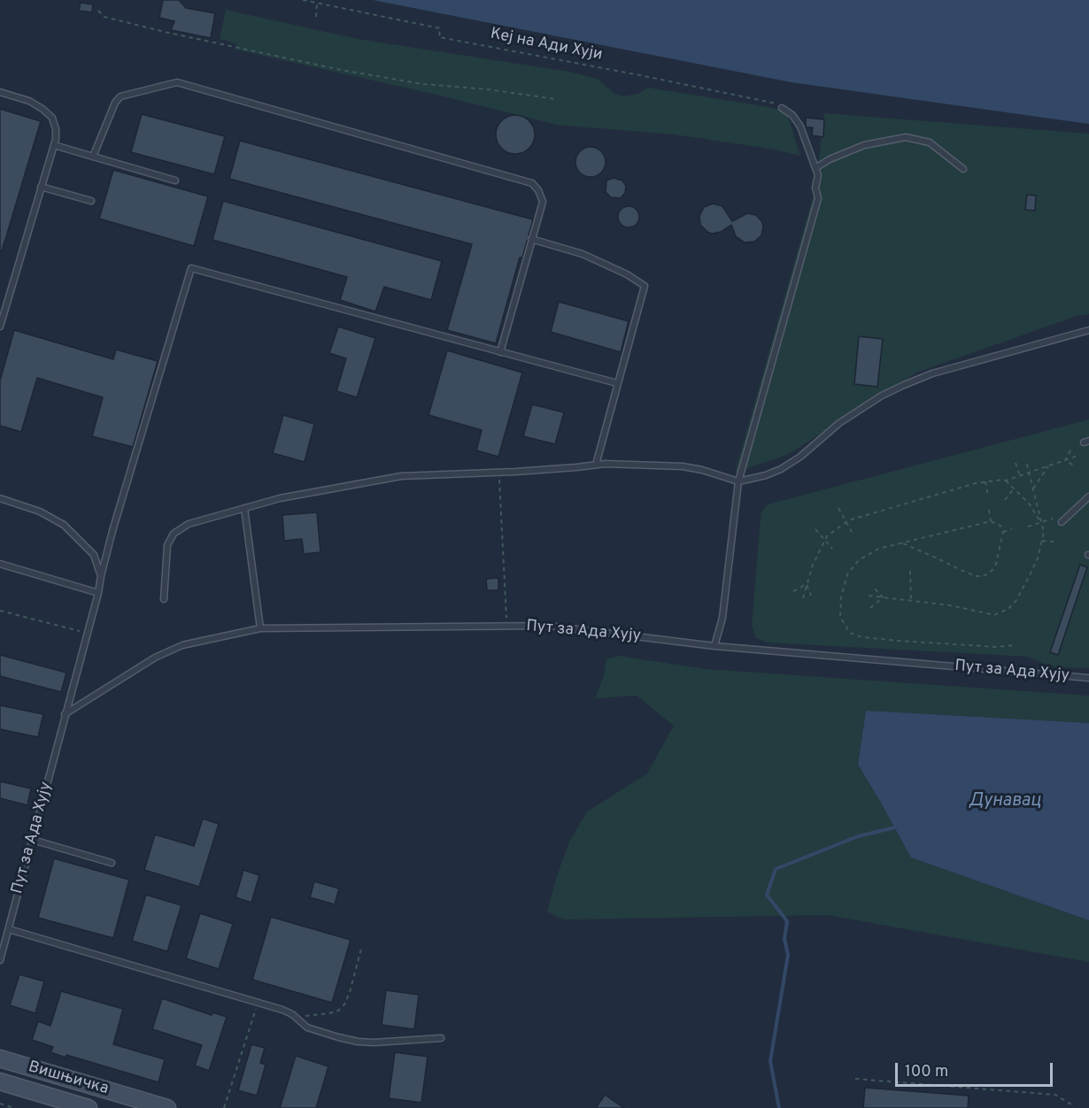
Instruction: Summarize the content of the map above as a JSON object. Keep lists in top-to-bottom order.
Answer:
{
  "streets": {
    "main road": ["Вишњичка"],
    "lane": ["Пут за Ада Хују"],
    "path": ["Кеј на Ади Хуји"]
  },
  "water": ["Дунавац"],
  "scale_bar": "100 m"
}
